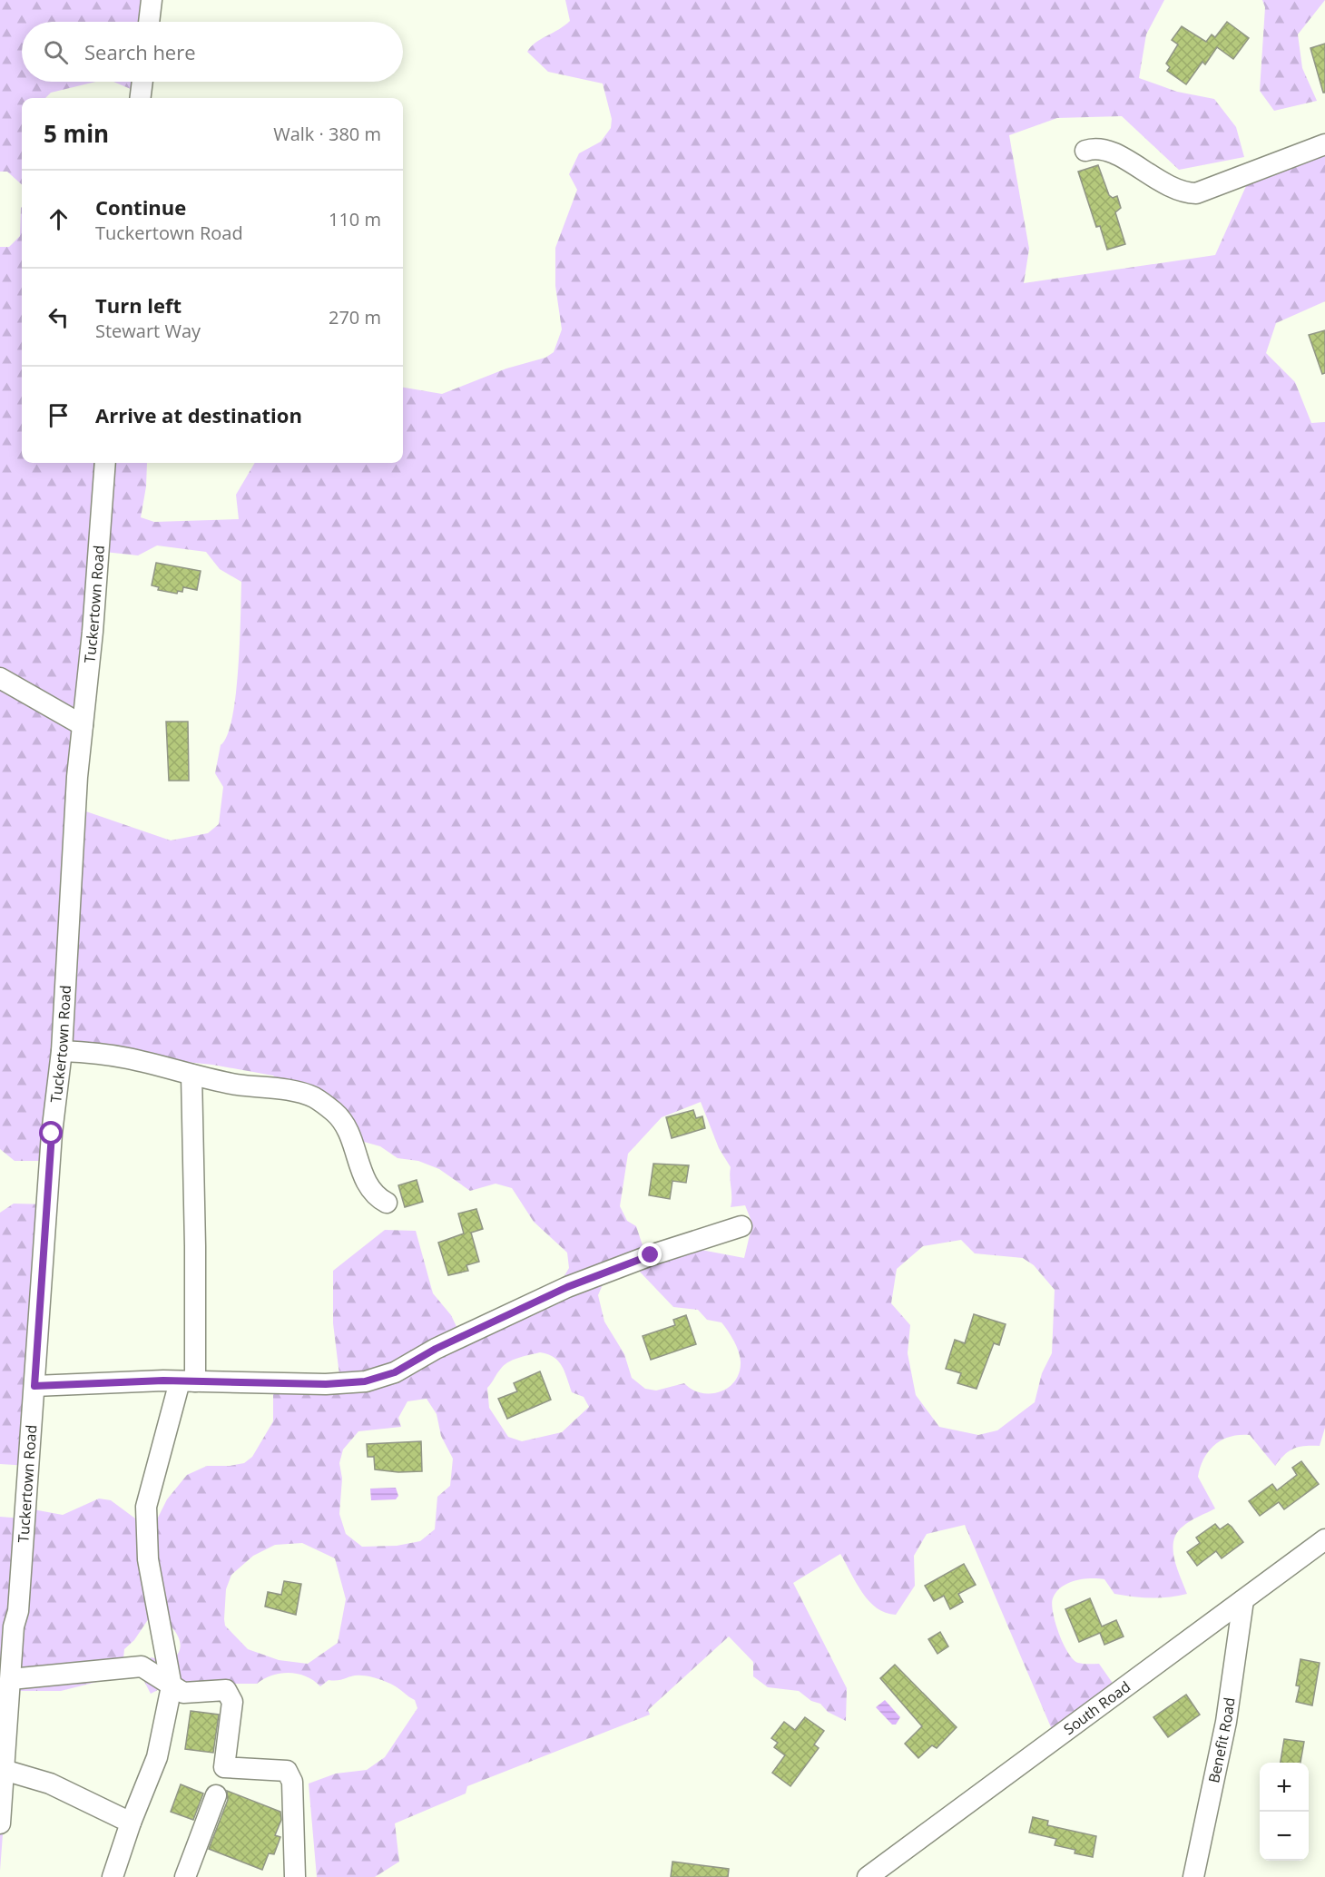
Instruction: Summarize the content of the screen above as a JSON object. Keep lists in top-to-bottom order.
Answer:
{
  "streets": {
    "street": ["Tuckertown Road", "South Road", "Benefit Road"]
  },
  "crossings": [
    ["South Road", "Benefit Road"]
  ],
  "page": {
    "search": "Search here",
    "heading": ["5 min", "Walk · 380 m"],
    "list": [
      ["Continue", "Tuckertown Road", "110 m"],
      ["Turn left", "Stewart Way", "270 m"],
      "Arrive at destination"
    ],
    "map_buttons": ["+", "−"]
  }
}
